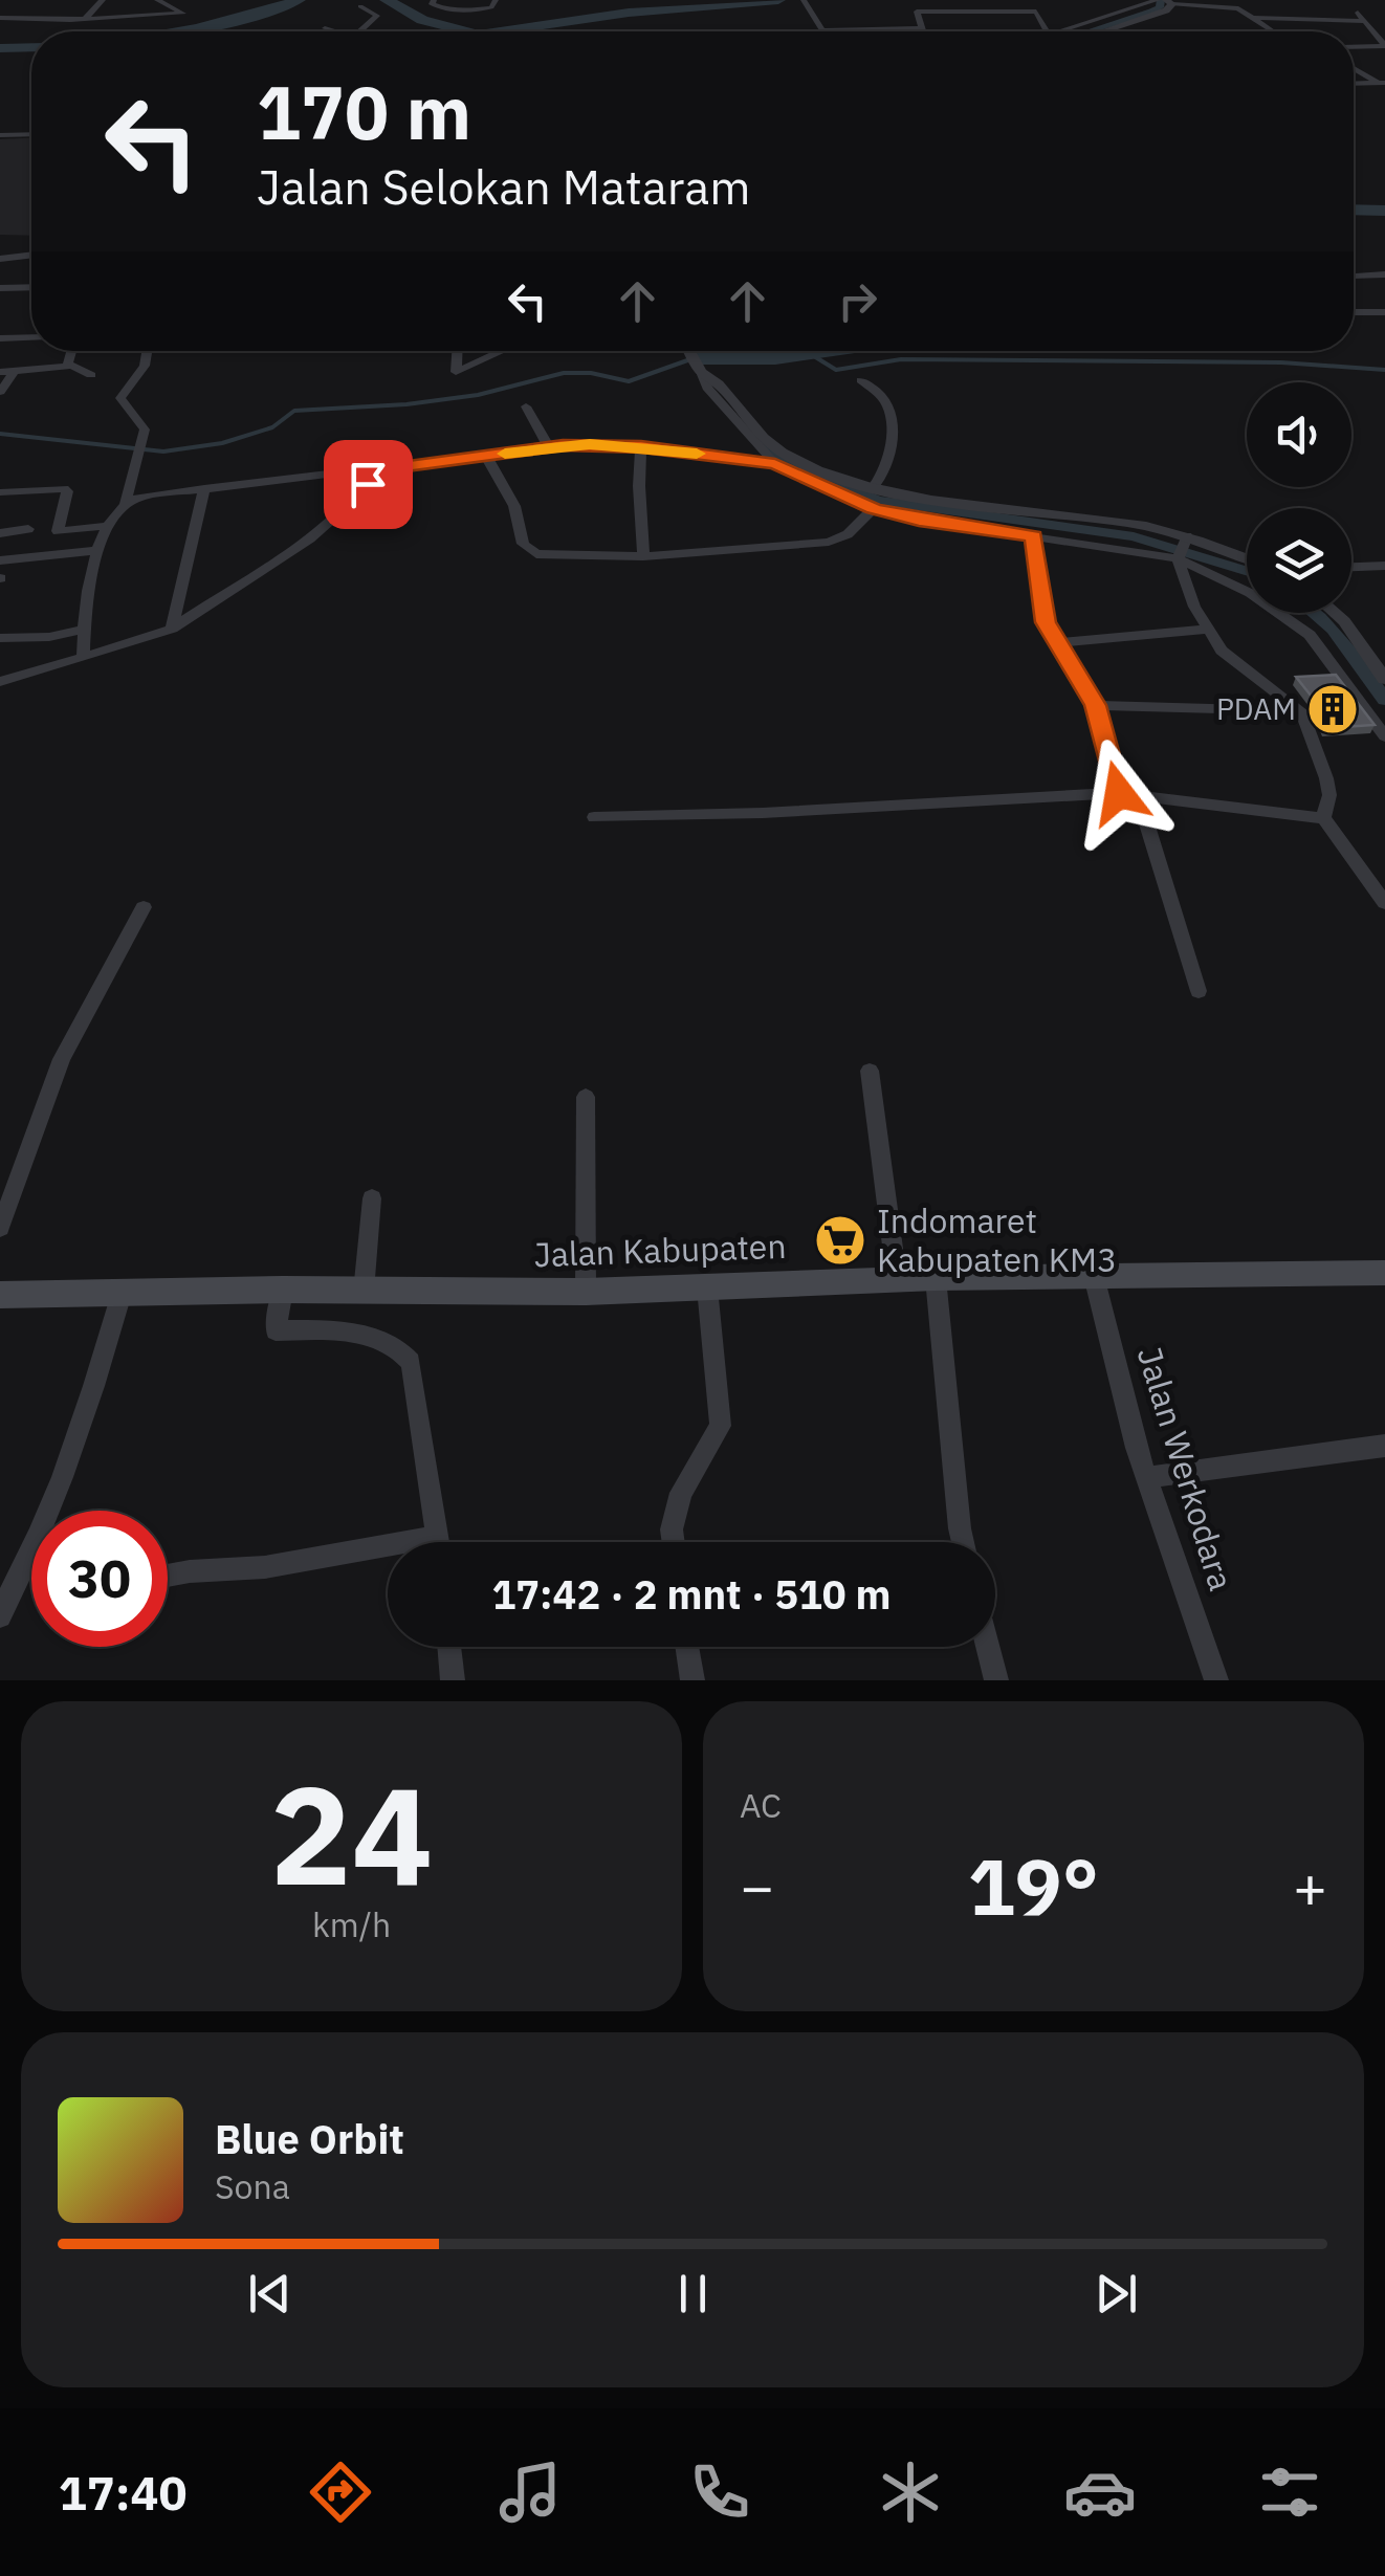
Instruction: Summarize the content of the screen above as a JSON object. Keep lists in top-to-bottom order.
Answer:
{
  "streets": {
    "main road": ["Jalan Kabupaten"],
    "street": ["Jalan Werkodara"]
  },
  "crossings": [
    ["Jalan Kabupaten", "Jalan Werkodara"]
  ],
  "places": {
    "building": ["PDAM"],
    "supermarket": ["Indomaret Kabupaten KM3"]
  },
  "page": {
    "turn": ["170 m", "Jalan Selokan Mataram"],
    "limit": "30",
    "trip": "17:42 · 2 mnt · 510 m",
    "tile": [
      ["24", "km/h"],
      "AC"
    ],
    "heat": ["−", "19°", "+"],
    "song": ["Blue Orbit", "Sona"],
    "tabs": "17:40"
  }
}
